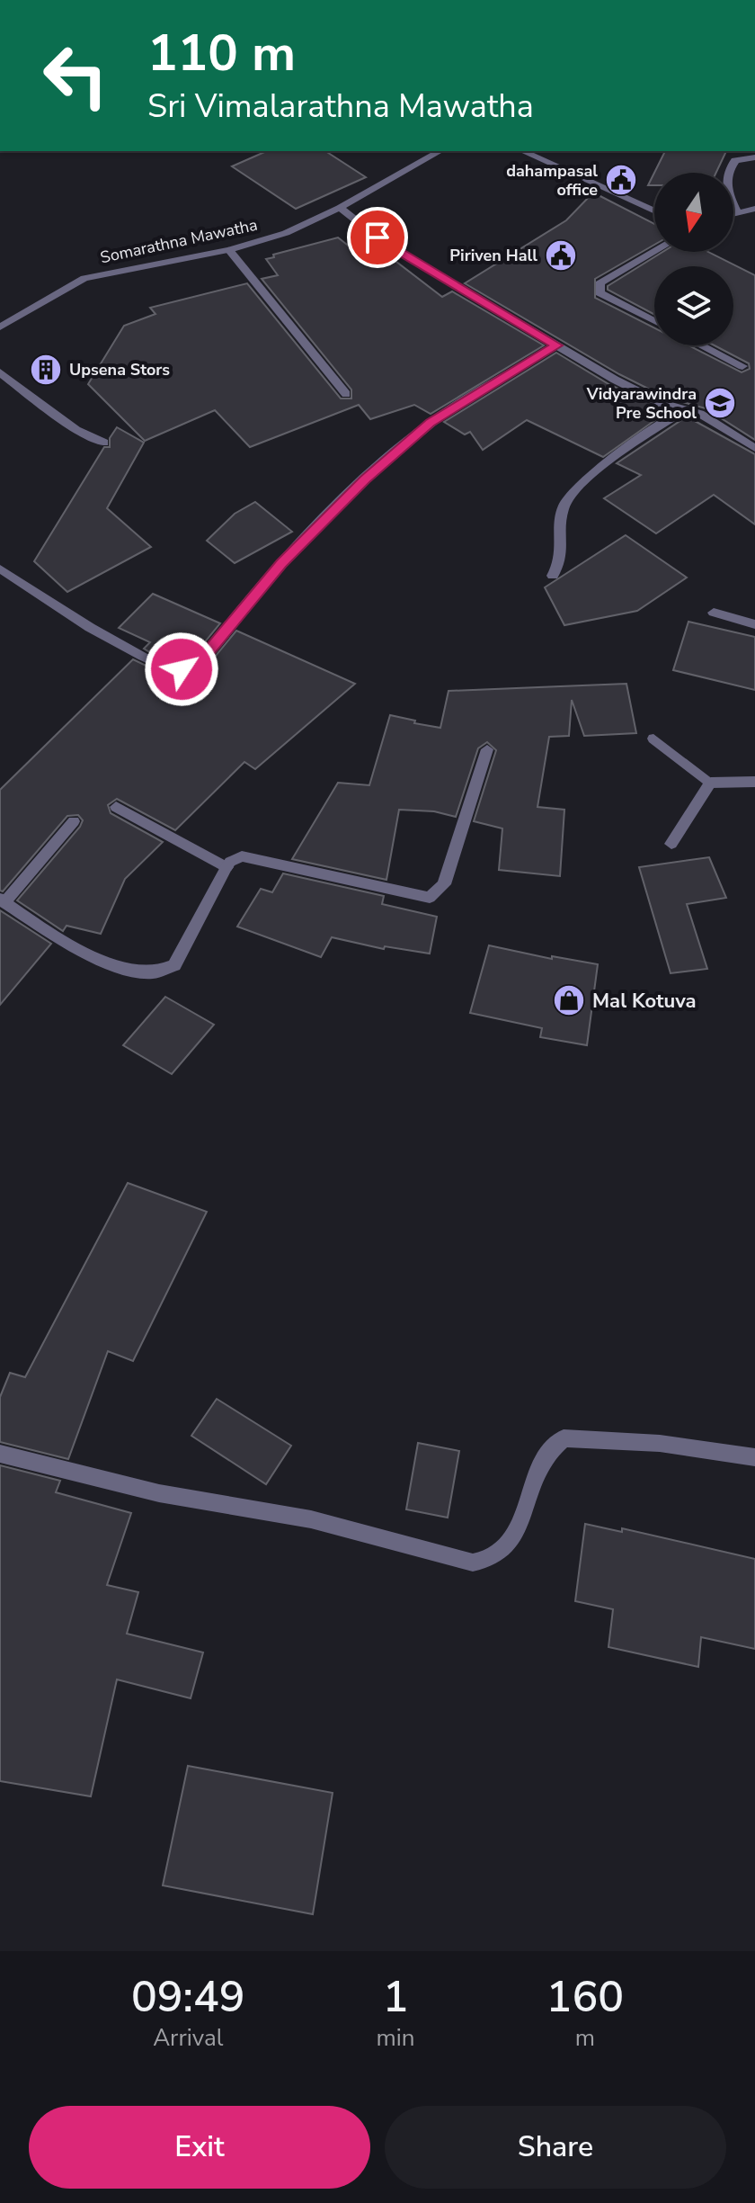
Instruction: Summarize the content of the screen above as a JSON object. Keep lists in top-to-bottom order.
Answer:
{
  "streets": {
    "street": ["Somarathna Mawatha"]
  },
  "places": {
    "public building": ["dahampasal office", "Piriven Hall"],
    "building": ["Upsena Stors"],
    "school or university": ["Vidyarawindra Pre School"],
    "shop": ["Mal Kotuva"]
  },
  "north": "bottom",
  "page": {
    "turn": ["110 m", "Sri Vimalarathna Mawatha"],
    "eta": [
      "09:49",
      "Arrival",
      "1",
      "min",
      "160",
      "m"
    ],
    "buttons": ["Exit", "Share"]
  }
}
